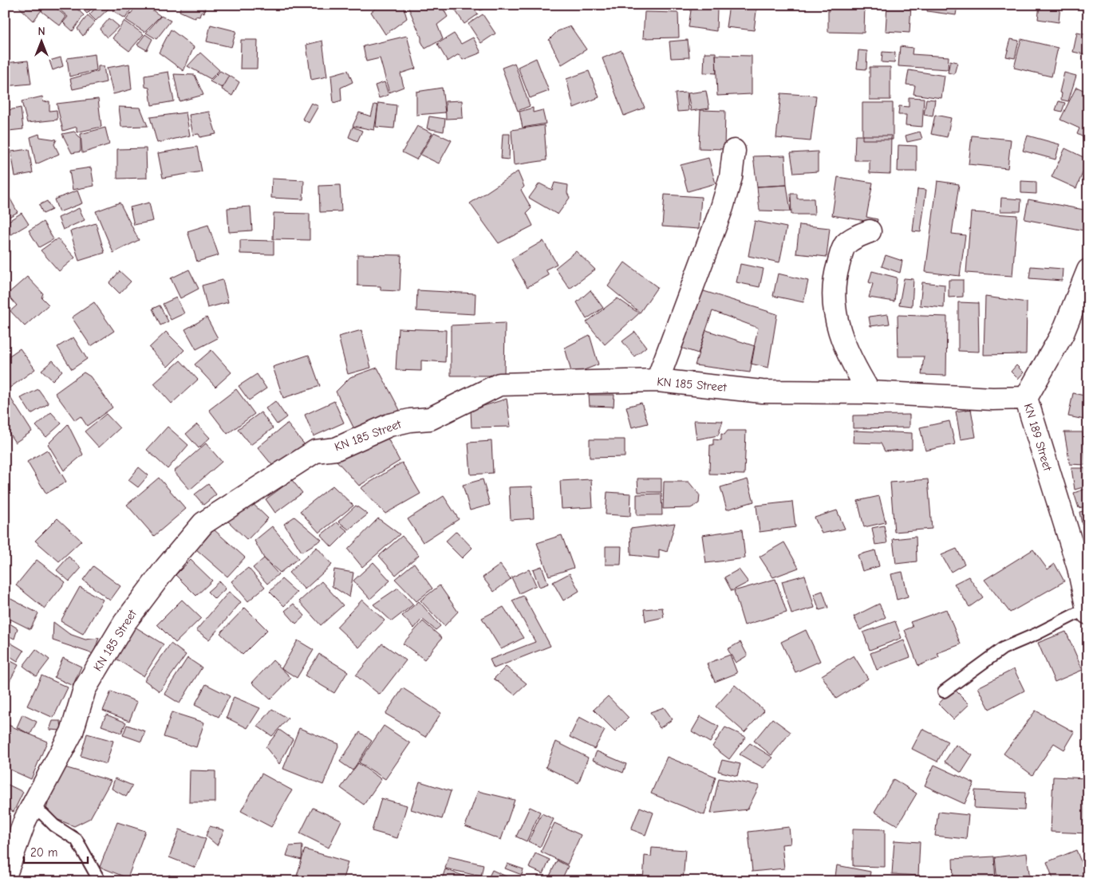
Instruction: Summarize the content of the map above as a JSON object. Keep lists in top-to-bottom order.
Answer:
{
  "streets": {
    "street": ["KN 185 Street", "KN 189 Street"]
  },
  "crossings": [
    ["KN 185 Street", "KN 189 Street"]
  ],
  "scale_bar": "20 m",
  "north": "top"
}
